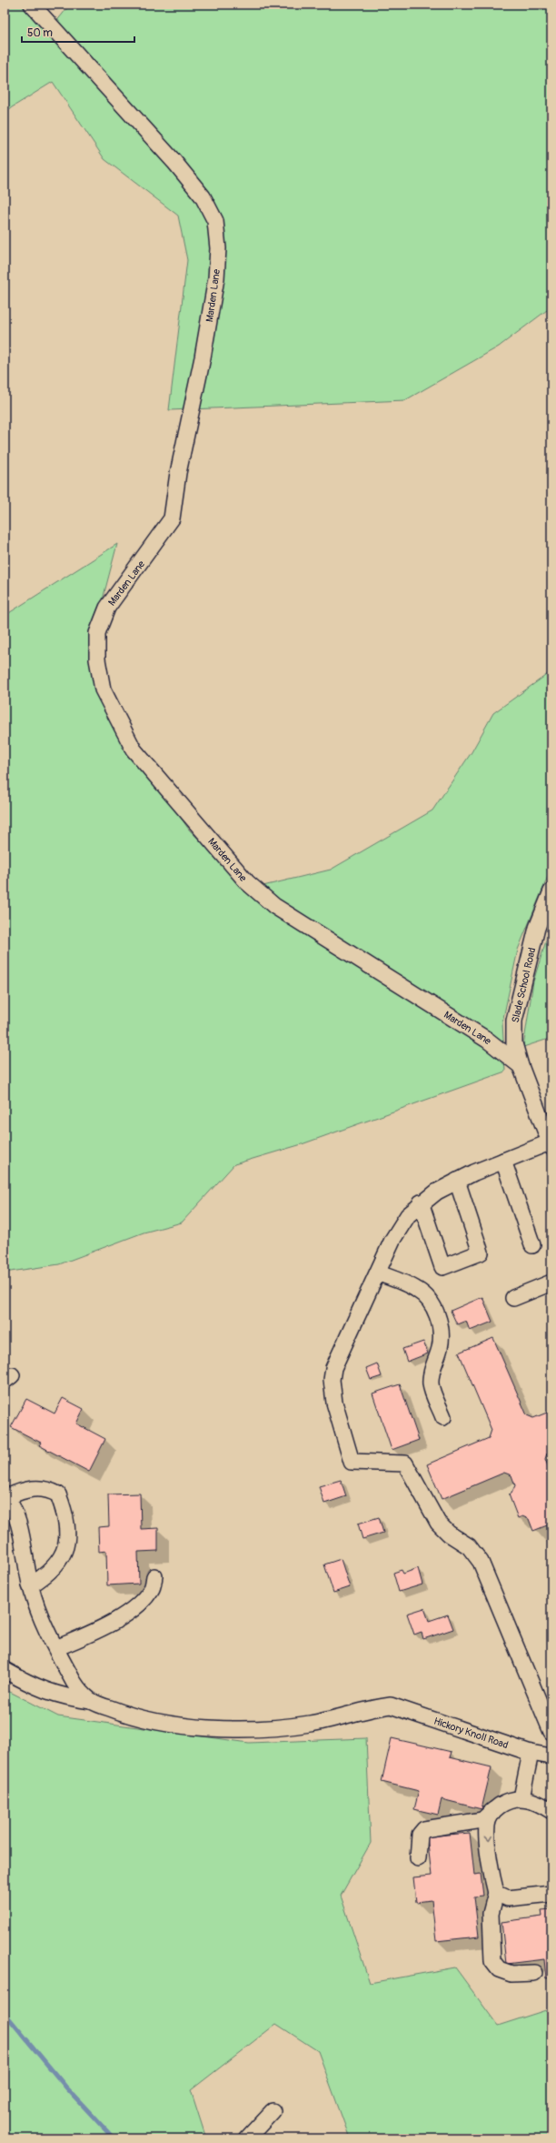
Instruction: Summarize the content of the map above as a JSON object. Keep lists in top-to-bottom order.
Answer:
{
  "streets": {
    "street": ["Marden Lane", "Slade School Road", "Hickory Knoll Road"]
  },
  "crossings": [
    ["Marden Lane", "Slade School Road"]
  ],
  "scale_bar": "50 m"
}
